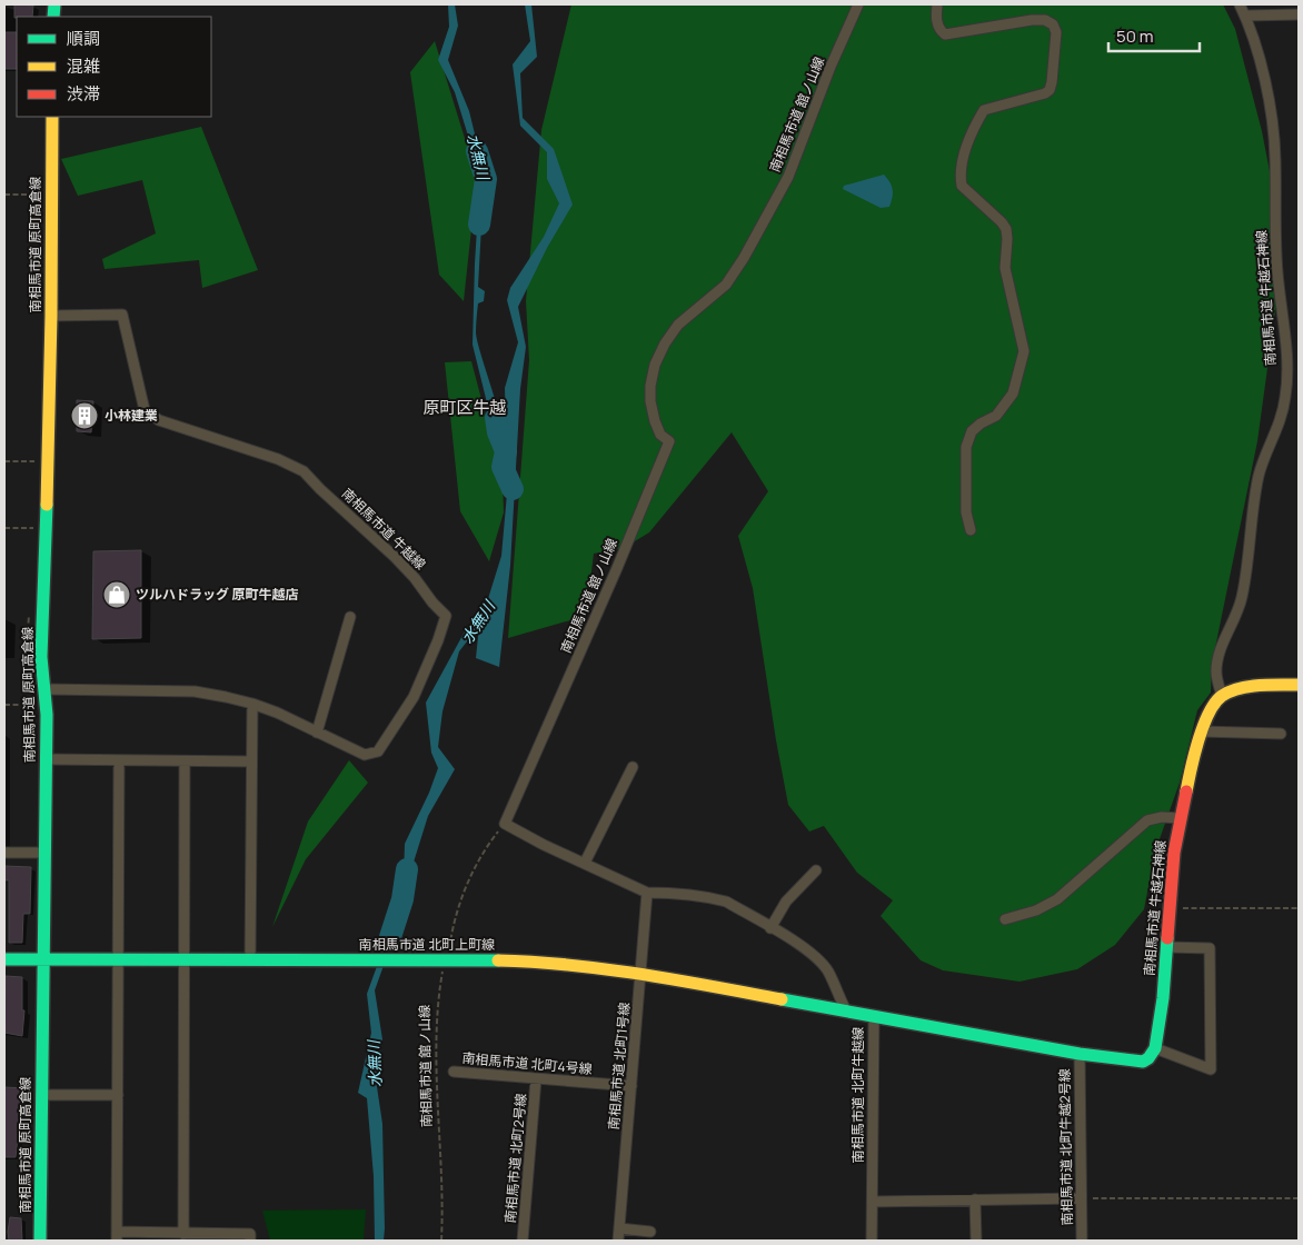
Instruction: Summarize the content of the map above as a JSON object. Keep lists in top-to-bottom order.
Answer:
{
  "streets": {
    "street": [
      "南相馬市道 舘ノ山線",
      "南相馬市道 原町高倉線",
      "南相馬市道 牛越石神線",
      "南相馬市道 牛越線",
      "南相馬市道 北町上町線",
      "南相馬市道 北町4号線",
      "南相馬市道 北町1号線",
      "南相馬市道 北町牛越線",
      "南相馬市道 北町牛越2号線",
      "南相馬市道 北町2号線"
    ]
  },
  "crossings": [
    ["南相馬市道 舘ノ山線", "南相馬市道 北町上町線"],
    ["南相馬市道 舘ノ山線", "南相馬市道 北町牛越線"],
    ["南相馬市道 原町高倉線", "南相馬市道 牛越線"],
    ["南相馬市道 原町高倉線", "南相馬市道 北町上町線"],
    ["南相馬市道 北町上町線", "南相馬市道 北町1号線"],
    ["南相馬市道 北町上町線", "南相馬市道 北町牛越線"],
    ["南相馬市道 北町4号線", "南相馬市道 北町1号線"],
    ["南相馬市道 北町4号線", "南相馬市道 北町2号線"],
    ["南相馬市道 北町1号線", "南相馬市道 北町牛越線"]
  ],
  "districts": ["原町区牛越"],
  "water": ["水無川"],
  "places": {
    "building": ["小林建業"],
    "shop": ["ツルハドラッグ 原町牛越店"]
  },
  "legend": ["順調", "混雑", "渋滞"],
  "scale_bar": "50 m"
}
